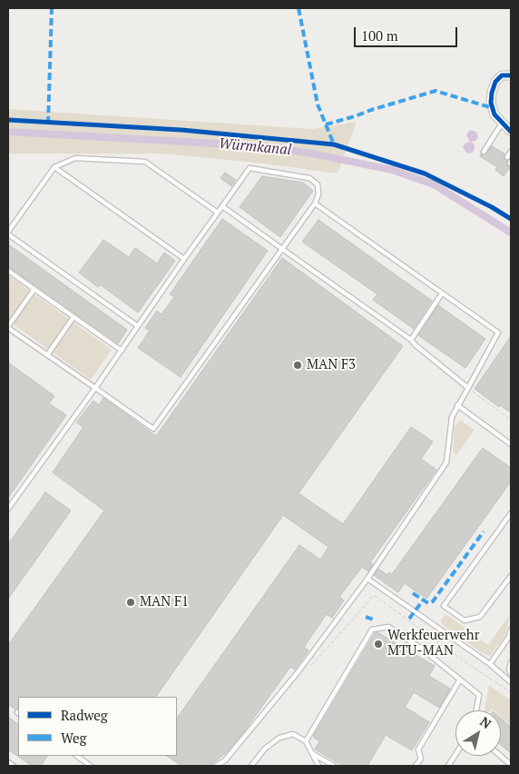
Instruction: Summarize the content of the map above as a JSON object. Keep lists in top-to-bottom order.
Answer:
{
  "water": ["Würmkanal"],
  "places": ["MAN F3", "MAN F1", "Werkfeuerwehr MTU-MAN"],
  "legend": ["Radweg", "Weg"],
  "scale_bar": "100 m",
  "north": "top right"
}
